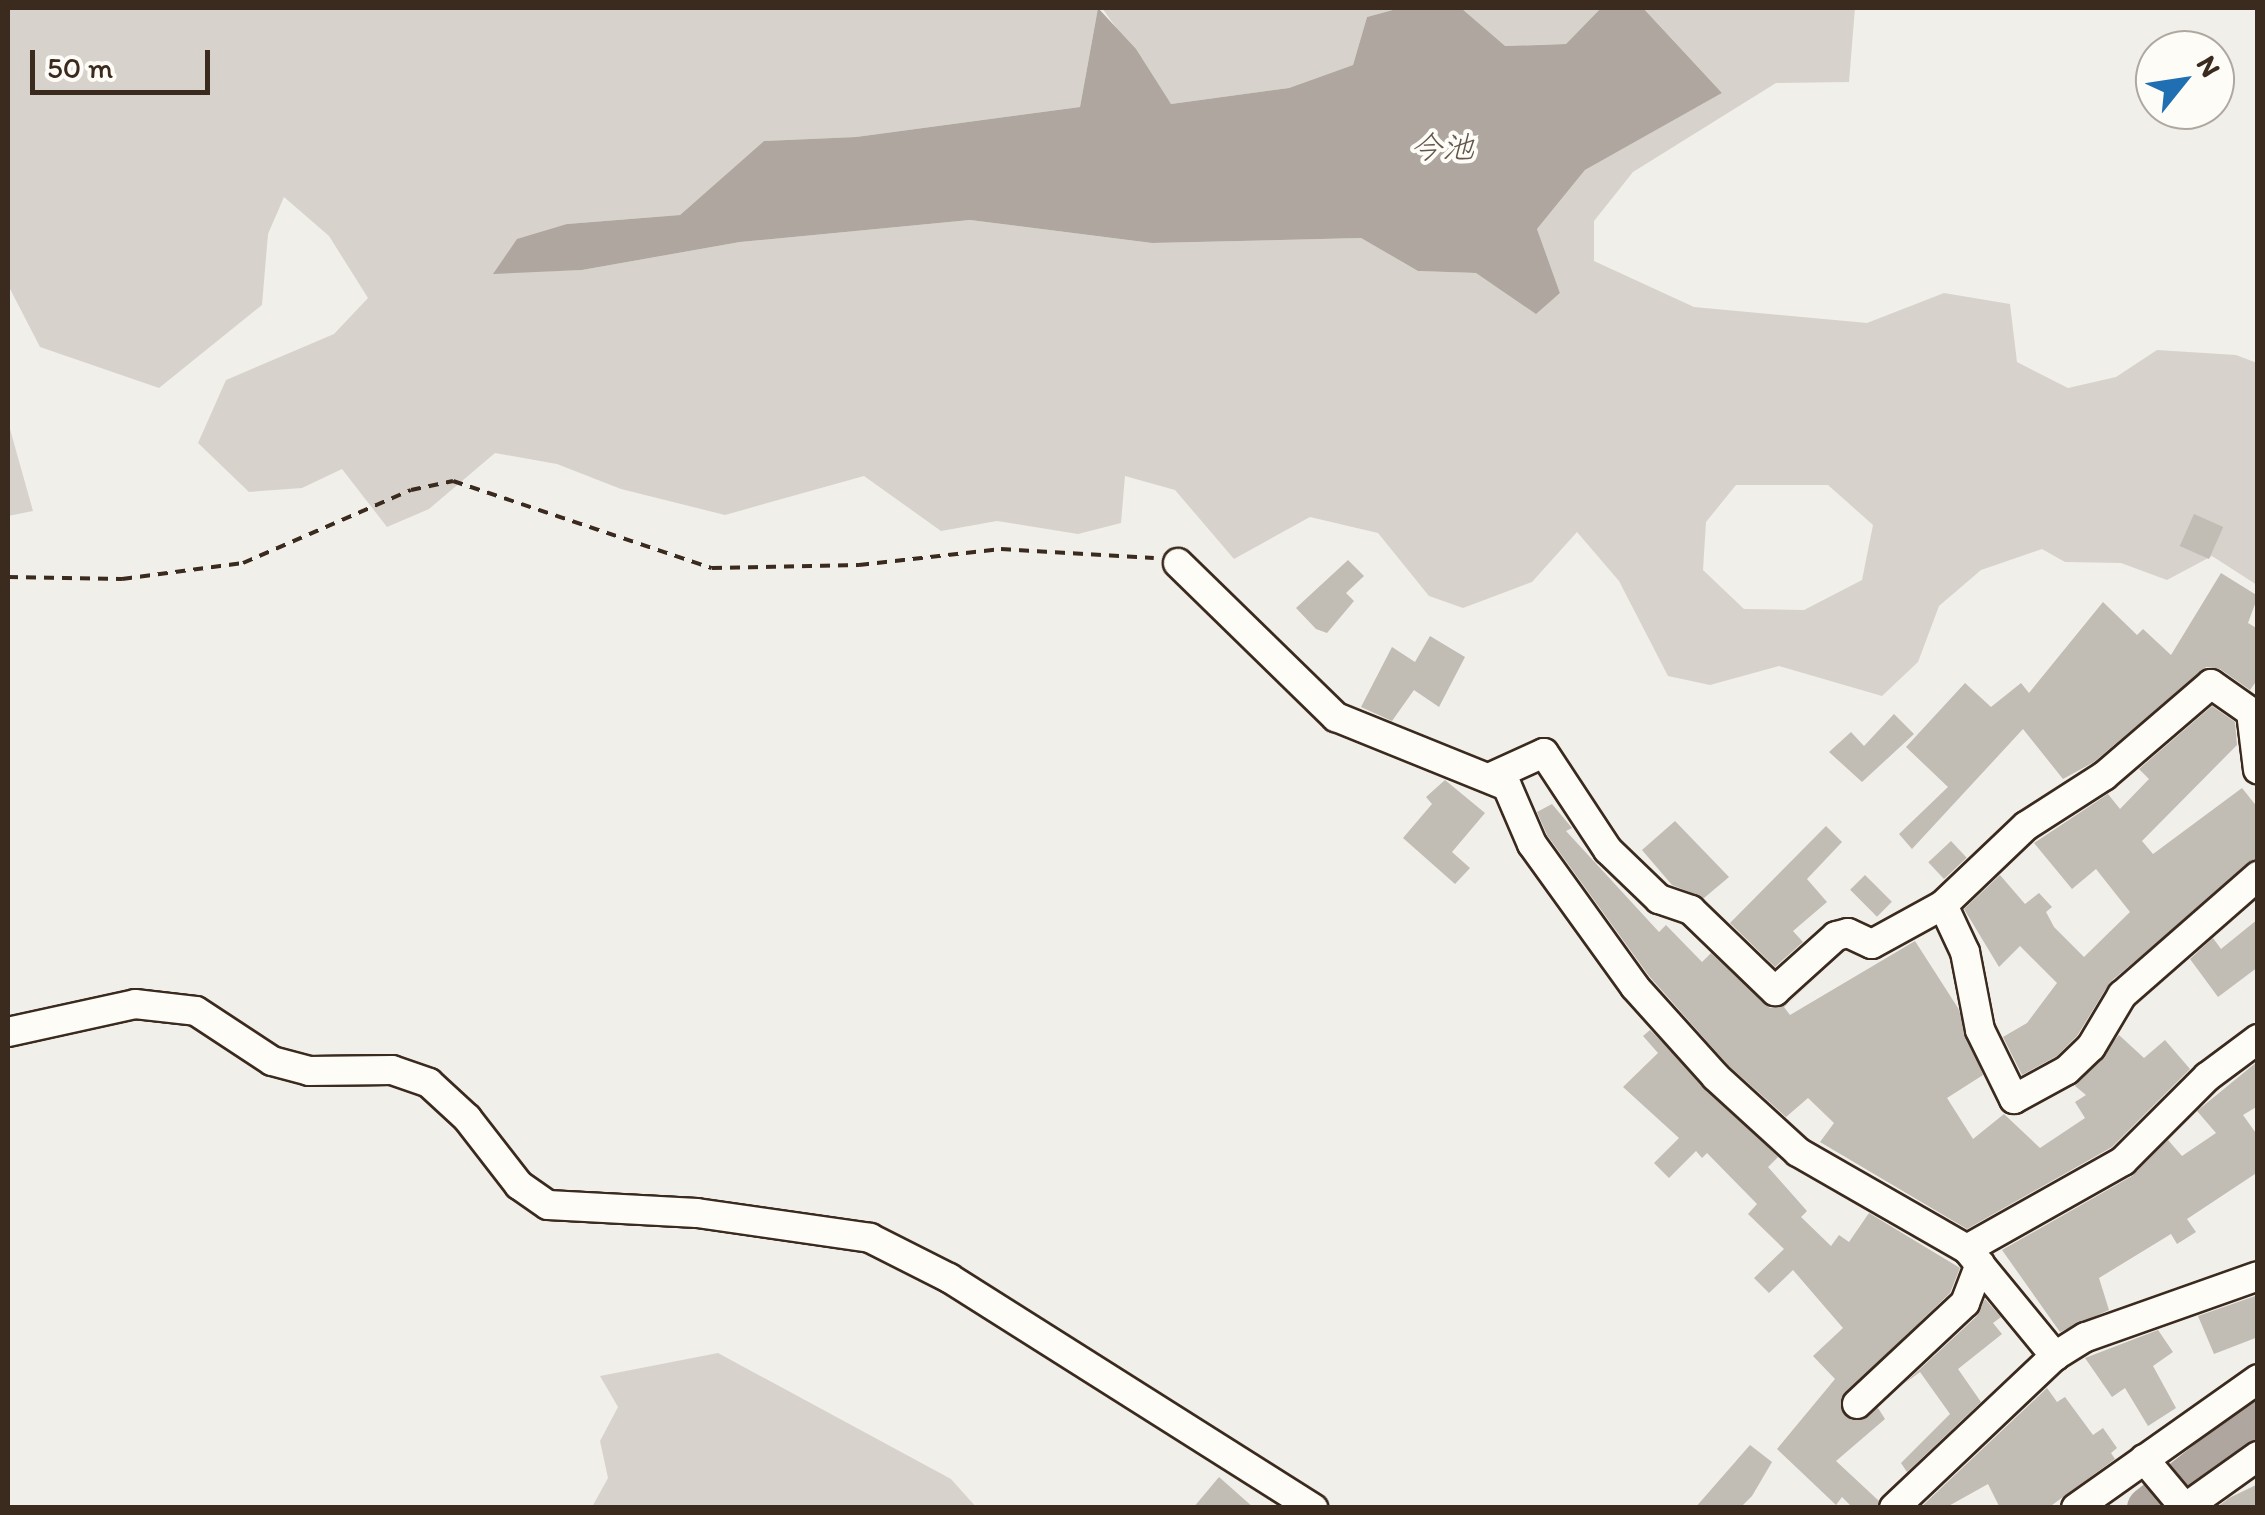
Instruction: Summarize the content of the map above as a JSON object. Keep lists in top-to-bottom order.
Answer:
{
  "water": ["今池"],
  "scale_bar": "50 m",
  "north": "top right"
}
